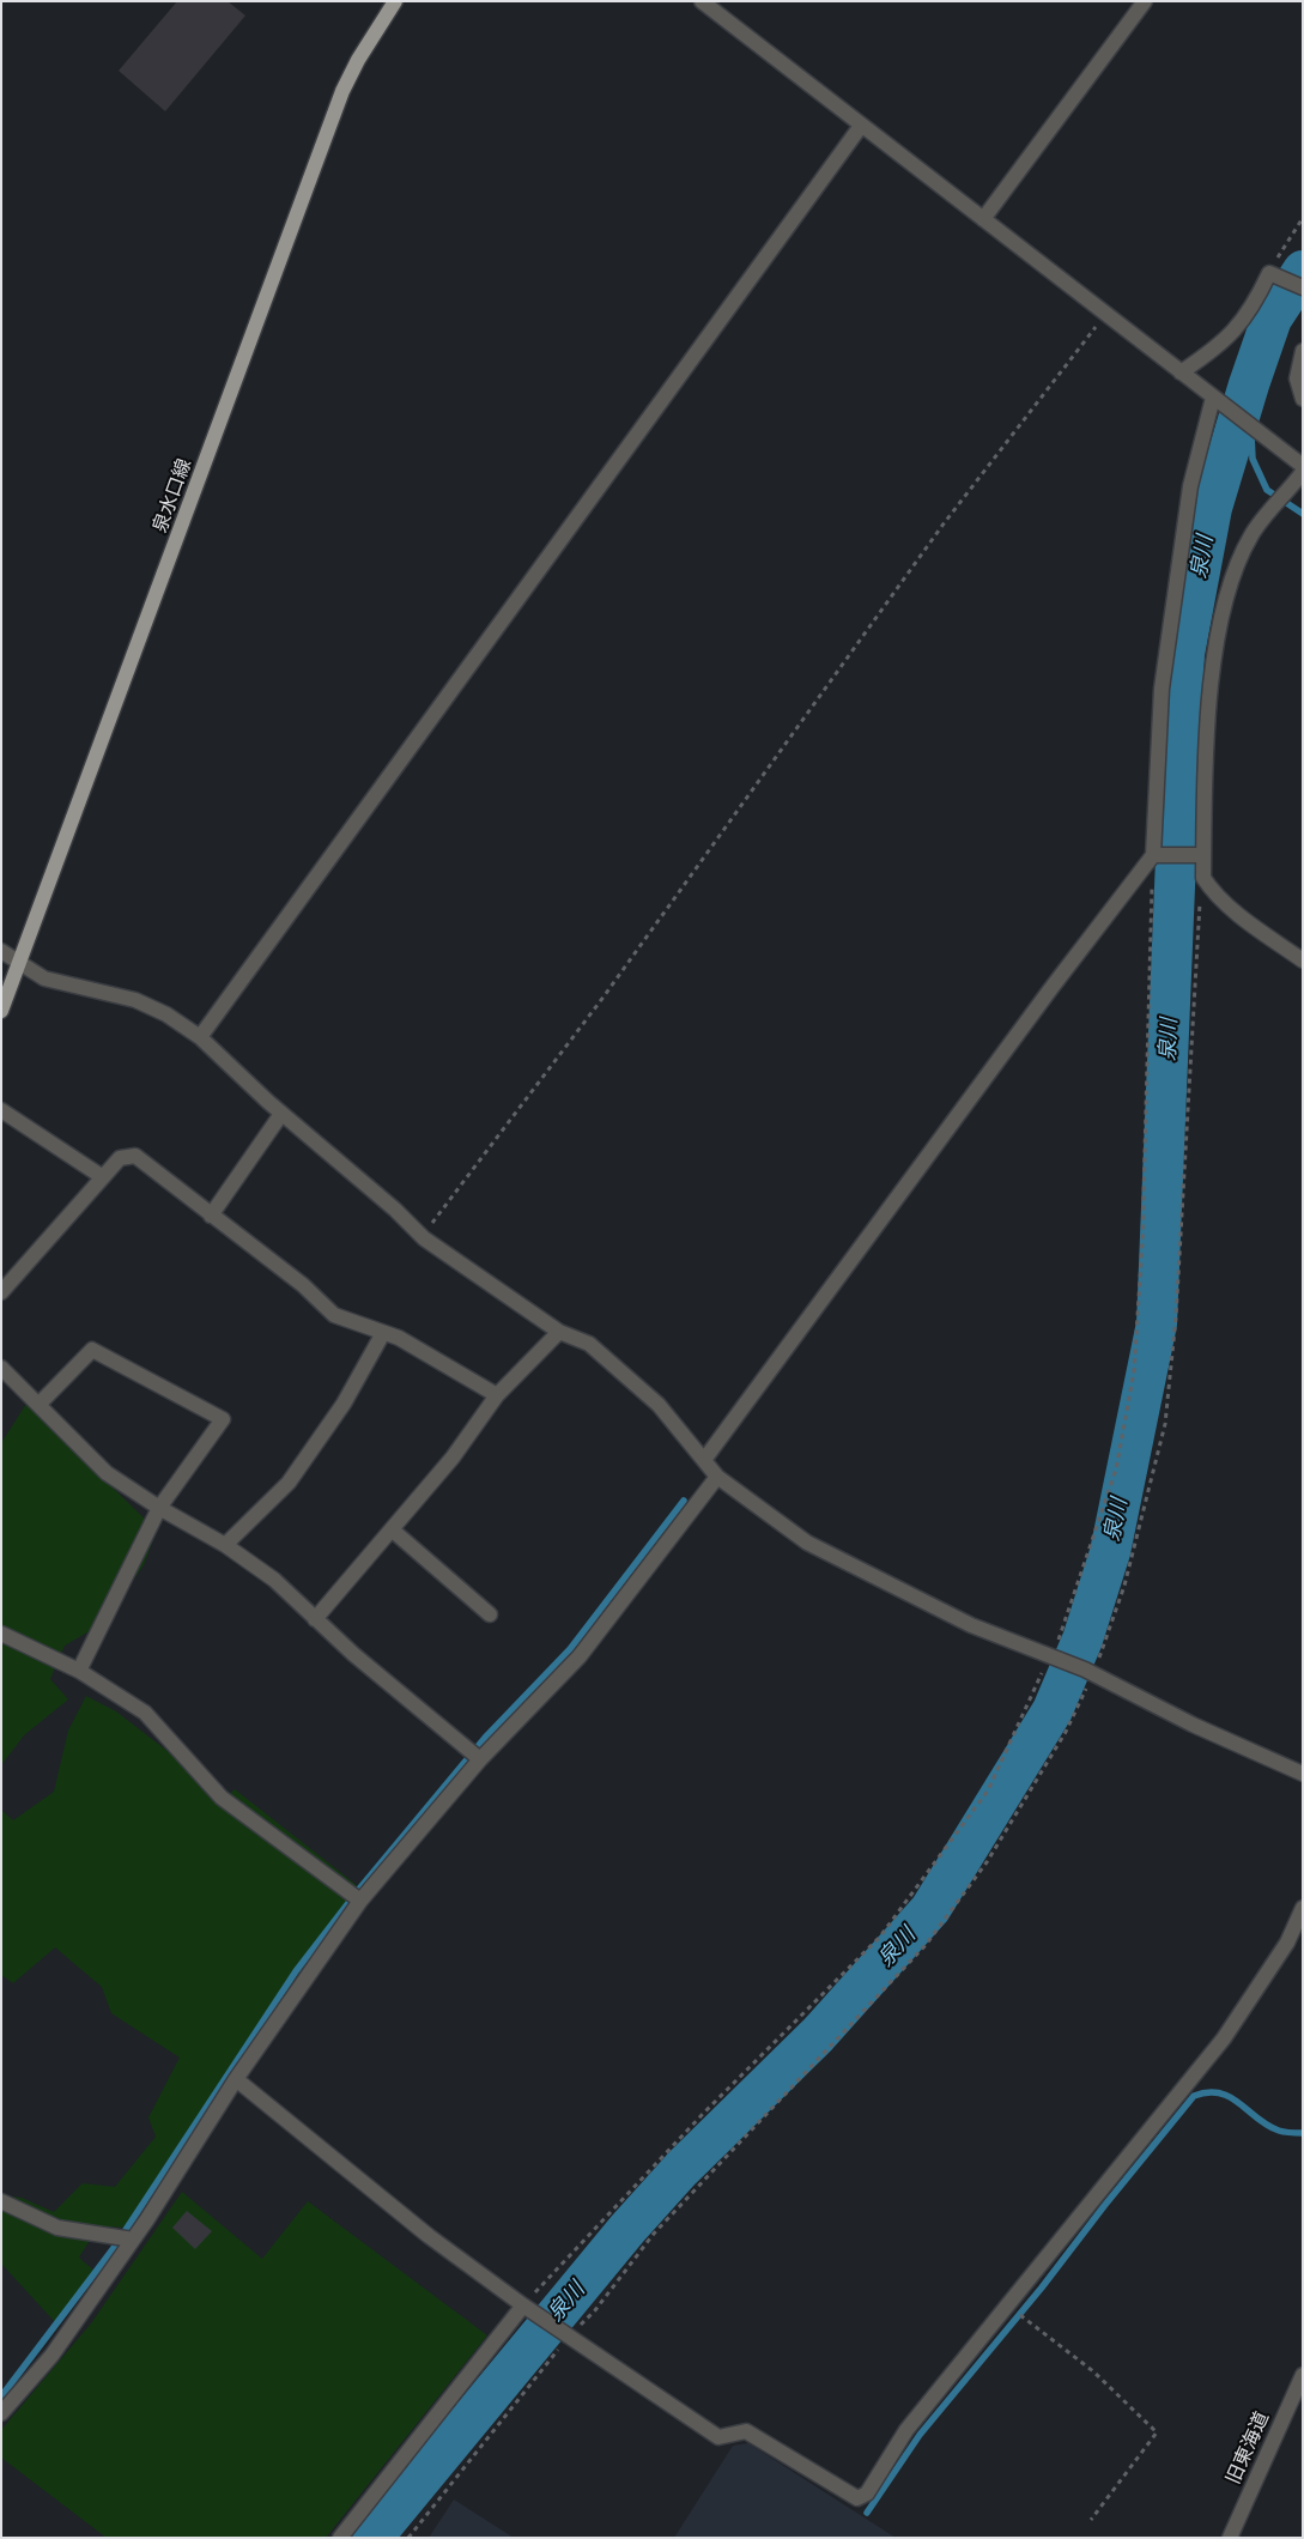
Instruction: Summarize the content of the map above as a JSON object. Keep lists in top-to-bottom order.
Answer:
{
  "streets": {
    "main road": ["泉水口線"],
    "street": ["旧東海道"]
  },
  "water": ["泉川"]
}
